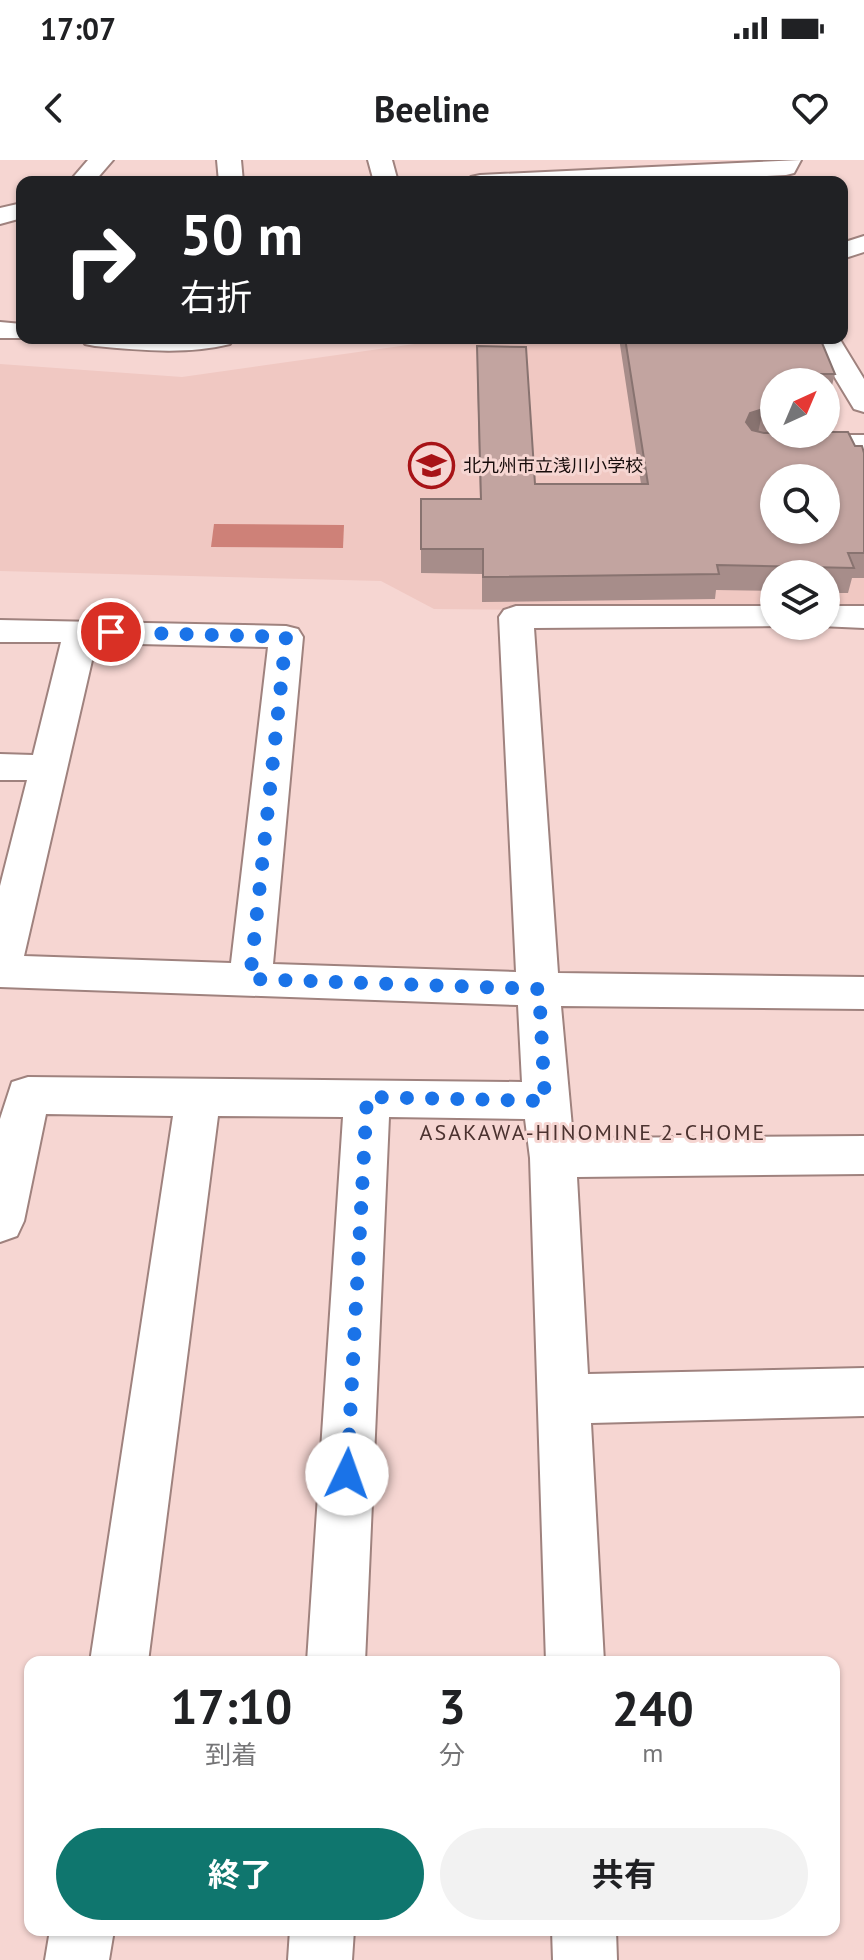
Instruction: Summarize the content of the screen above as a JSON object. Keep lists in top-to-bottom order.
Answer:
{
  "districts": ["ASAKAWA-HINOMINE 2-CHOME"],
  "places": {
    "school or university": ["北九州市立浅川小学校"]
  },
  "north": "top right",
  "page": {
    "status": "17:07",
    "header": "Beeline",
    "turn": ["50 m", "右折"],
    "eta": [
      "17:10",
      "到着",
      "3",
      "分",
      "240",
      "m"
    ],
    "buttons": ["終了", "共有"]
  }
}
